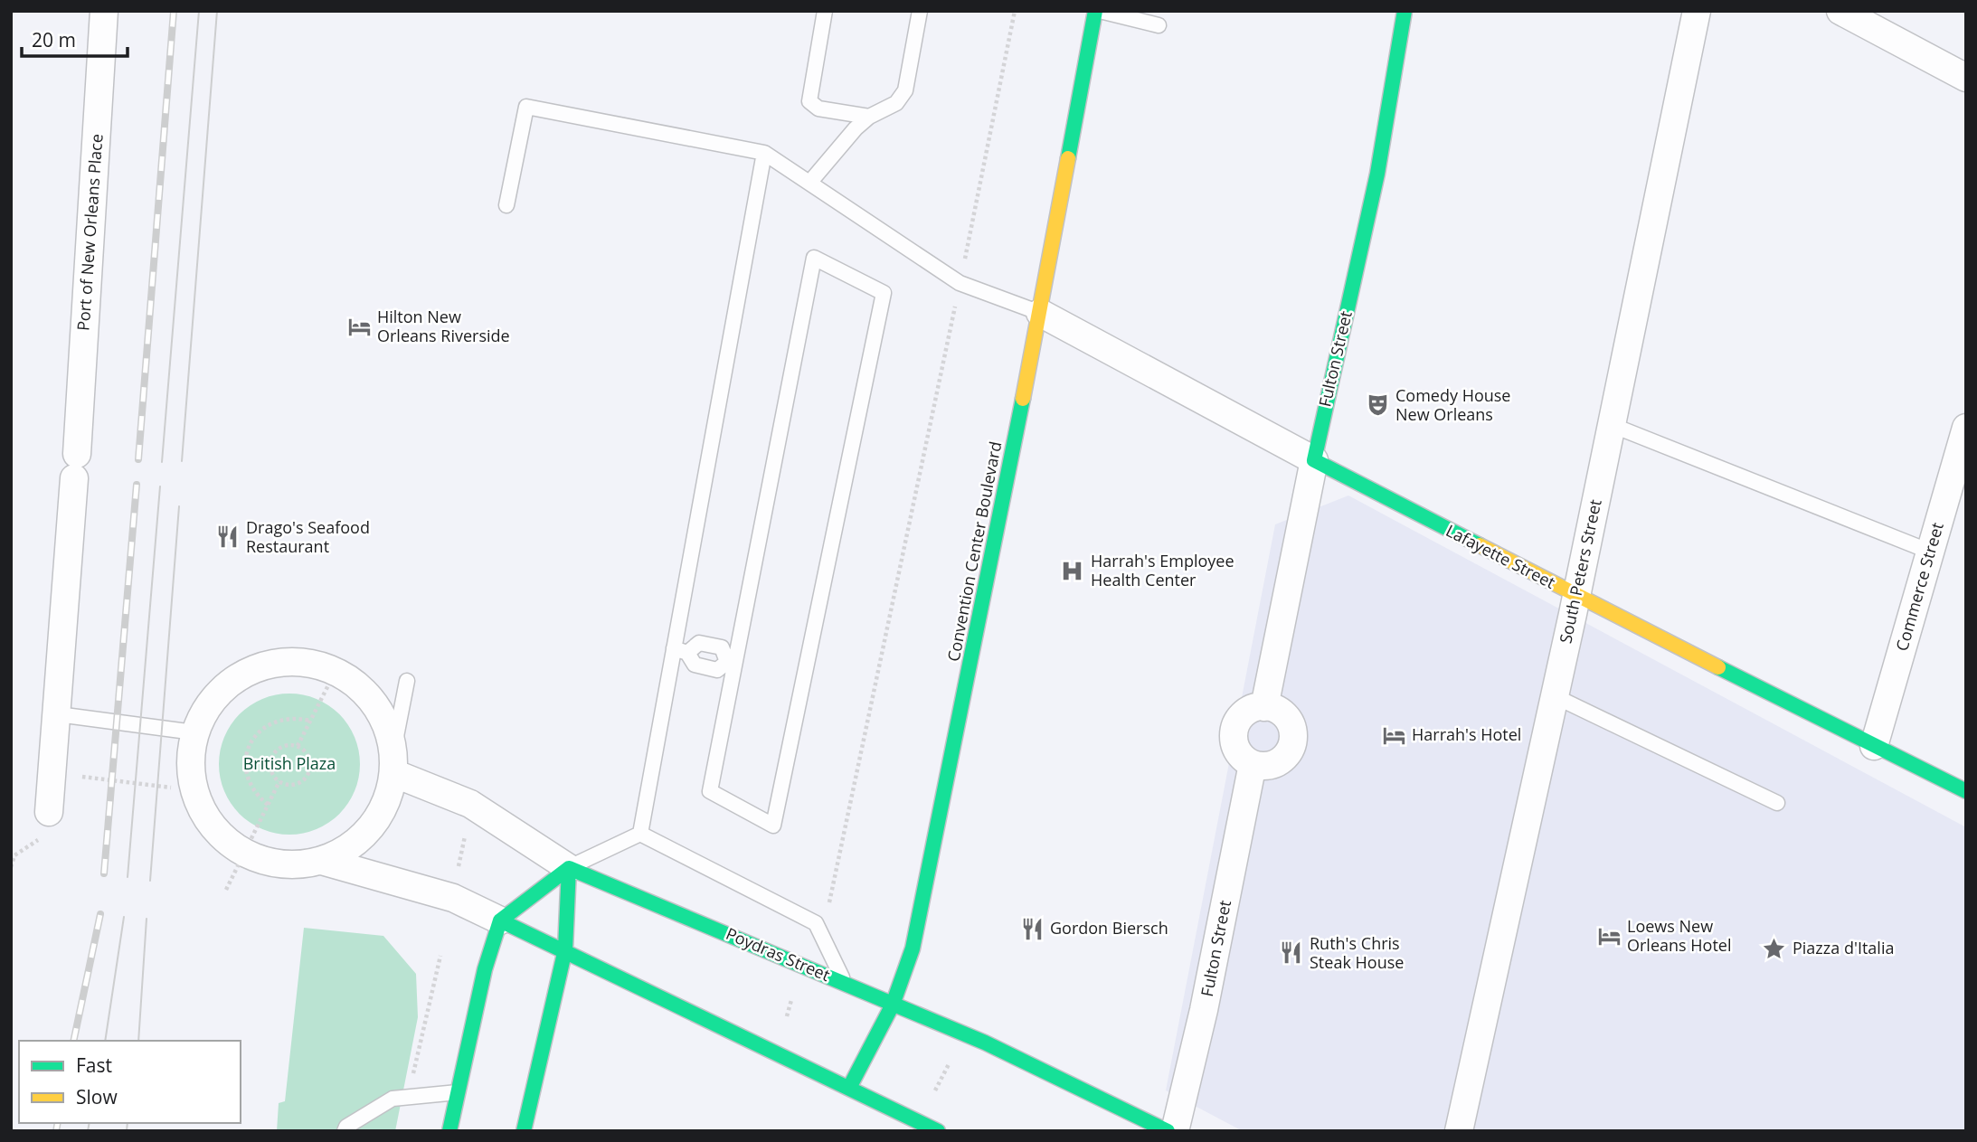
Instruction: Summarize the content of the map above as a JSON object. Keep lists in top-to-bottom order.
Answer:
{
  "streets": {
    "street": [
      "Port of New Orleans Place",
      "Fulton Street",
      "Convention Center Boulevard",
      "Lafayette Street",
      "South Peters Street",
      "Commerce Street",
      "Poydras Street"
    ]
  },
  "crossings": [
    ["Fulton Street", "Lafayette Street"],
    ["Convention Center Boulevard", "Lafayette Street"],
    ["Convention Center Boulevard", "Poydras Street"],
    ["Lafayette Street", "South Peters Street"],
    ["Lafayette Street", "Commerce Street"]
  ],
  "parks": ["British Plaza"],
  "places": {
    "hotel": ["Hilton New Orleans Riverside", "Harrah's Hotel", "Loews New Orleans Hotel"],
    "theatre": ["Comedy House New Orleans"],
    "restaurant": ["Drago's Seafood Restaurant", "Gordon Biersch", "Ruth's Chris Steak House"],
    "hospital": ["Harrah's Employee Health Center"],
    "place": ["Piazza d'Italia"]
  },
  "legend": ["Fast", "Slow"],
  "scale_bar": "20 m"
}
